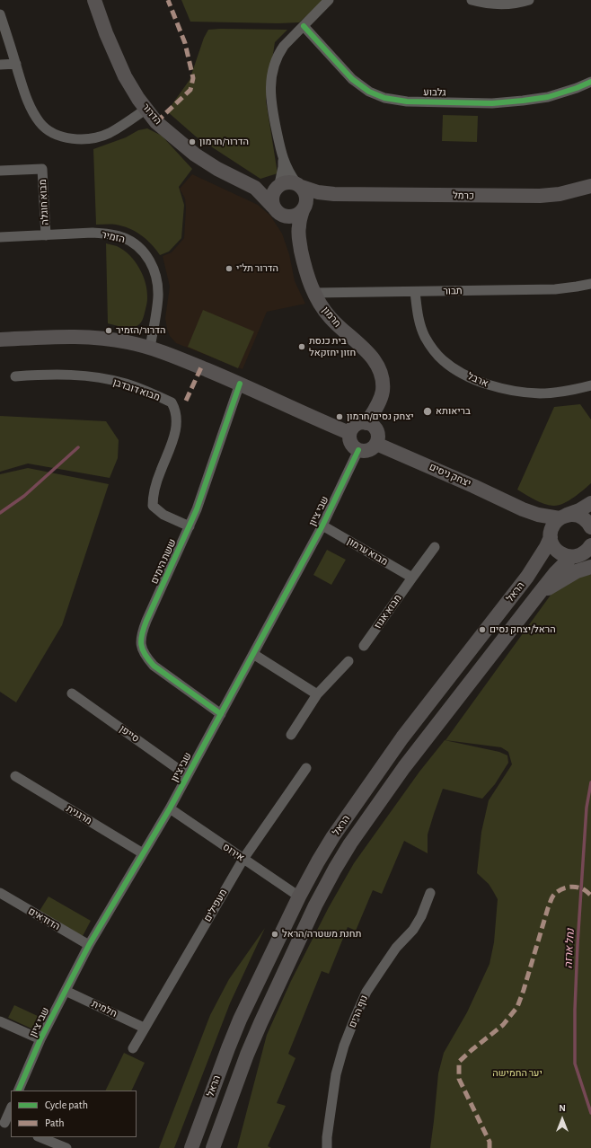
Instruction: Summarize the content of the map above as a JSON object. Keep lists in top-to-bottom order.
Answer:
{
  "streets": {
    "street": [
      "גלבוע",
      "הדרור",
      "כרמל",
      "מבוא חוגלה",
      "הזמיר",
      "תבור",
      "חרמון",
      "ארבל",
      "מבוא דובדבן",
      "יצחק ניסים",
      "שבי ציון",
      "מבוא ערמון",
      "ששת הימים",
      "הראל",
      "מבוא אגוז",
      "סייפן",
      "מרגנית",
      "אירוס",
      "מעפילים",
      "הדודאים",
      "חלמית",
      "נוף הרים"
    ]
  },
  "crossings": [
    ["הדרור", "כרמל"],
    ["הדרור", "חרמון"],
    ["כרמל", "חרמון"],
    ["מבוא חוגלה", "הזמיר"],
    ["תבור", "חרמון"],
    ["תבור", "ארבל"],
    ["חרמון", "יצחק ניסים"],
    ["חרמון", "שבי ציון"],
    ["מבוא דובדבן", "ששת הימים"],
    ["יצחק ניסים", "שבי ציון"],
    ["יצחק ניסים", "הראל"],
    ["שבי ציון", "מבוא ערמון"],
    ["שבי ציון", "ששת הימים"],
    ["שבי ציון", "סייפן"],
    ["שבי ציון", "מרגנית"],
    ["שבי ציון", "אירוס"],
    ["שבי ציון", "הדודאים"],
    ["שבי ציון", "חלמית"],
    ["מבוא ערמון", "מבוא אגוז"],
    ["הראל", "אירוס"],
    ["אירוס", "מעפילים"],
    ["מעפילים", "חלמית"]
  ],
  "water": ["נחל ארזה"],
  "parks": ["יער החמישה"],
  "places": [
    "הדרור/חרמון",
    "הדרור תל\"י",
    "הדרור/הזמיר",
    "בית כנסת חזון יחזקאל",
    "בריאותא",
    "יצחק נסים/חרמון",
    "הראל/יצחק נסים",
    "תחנת משטרה/הראל"
  ],
  "legend": ["Cycle path", "Path"],
  "north": "top"
}
